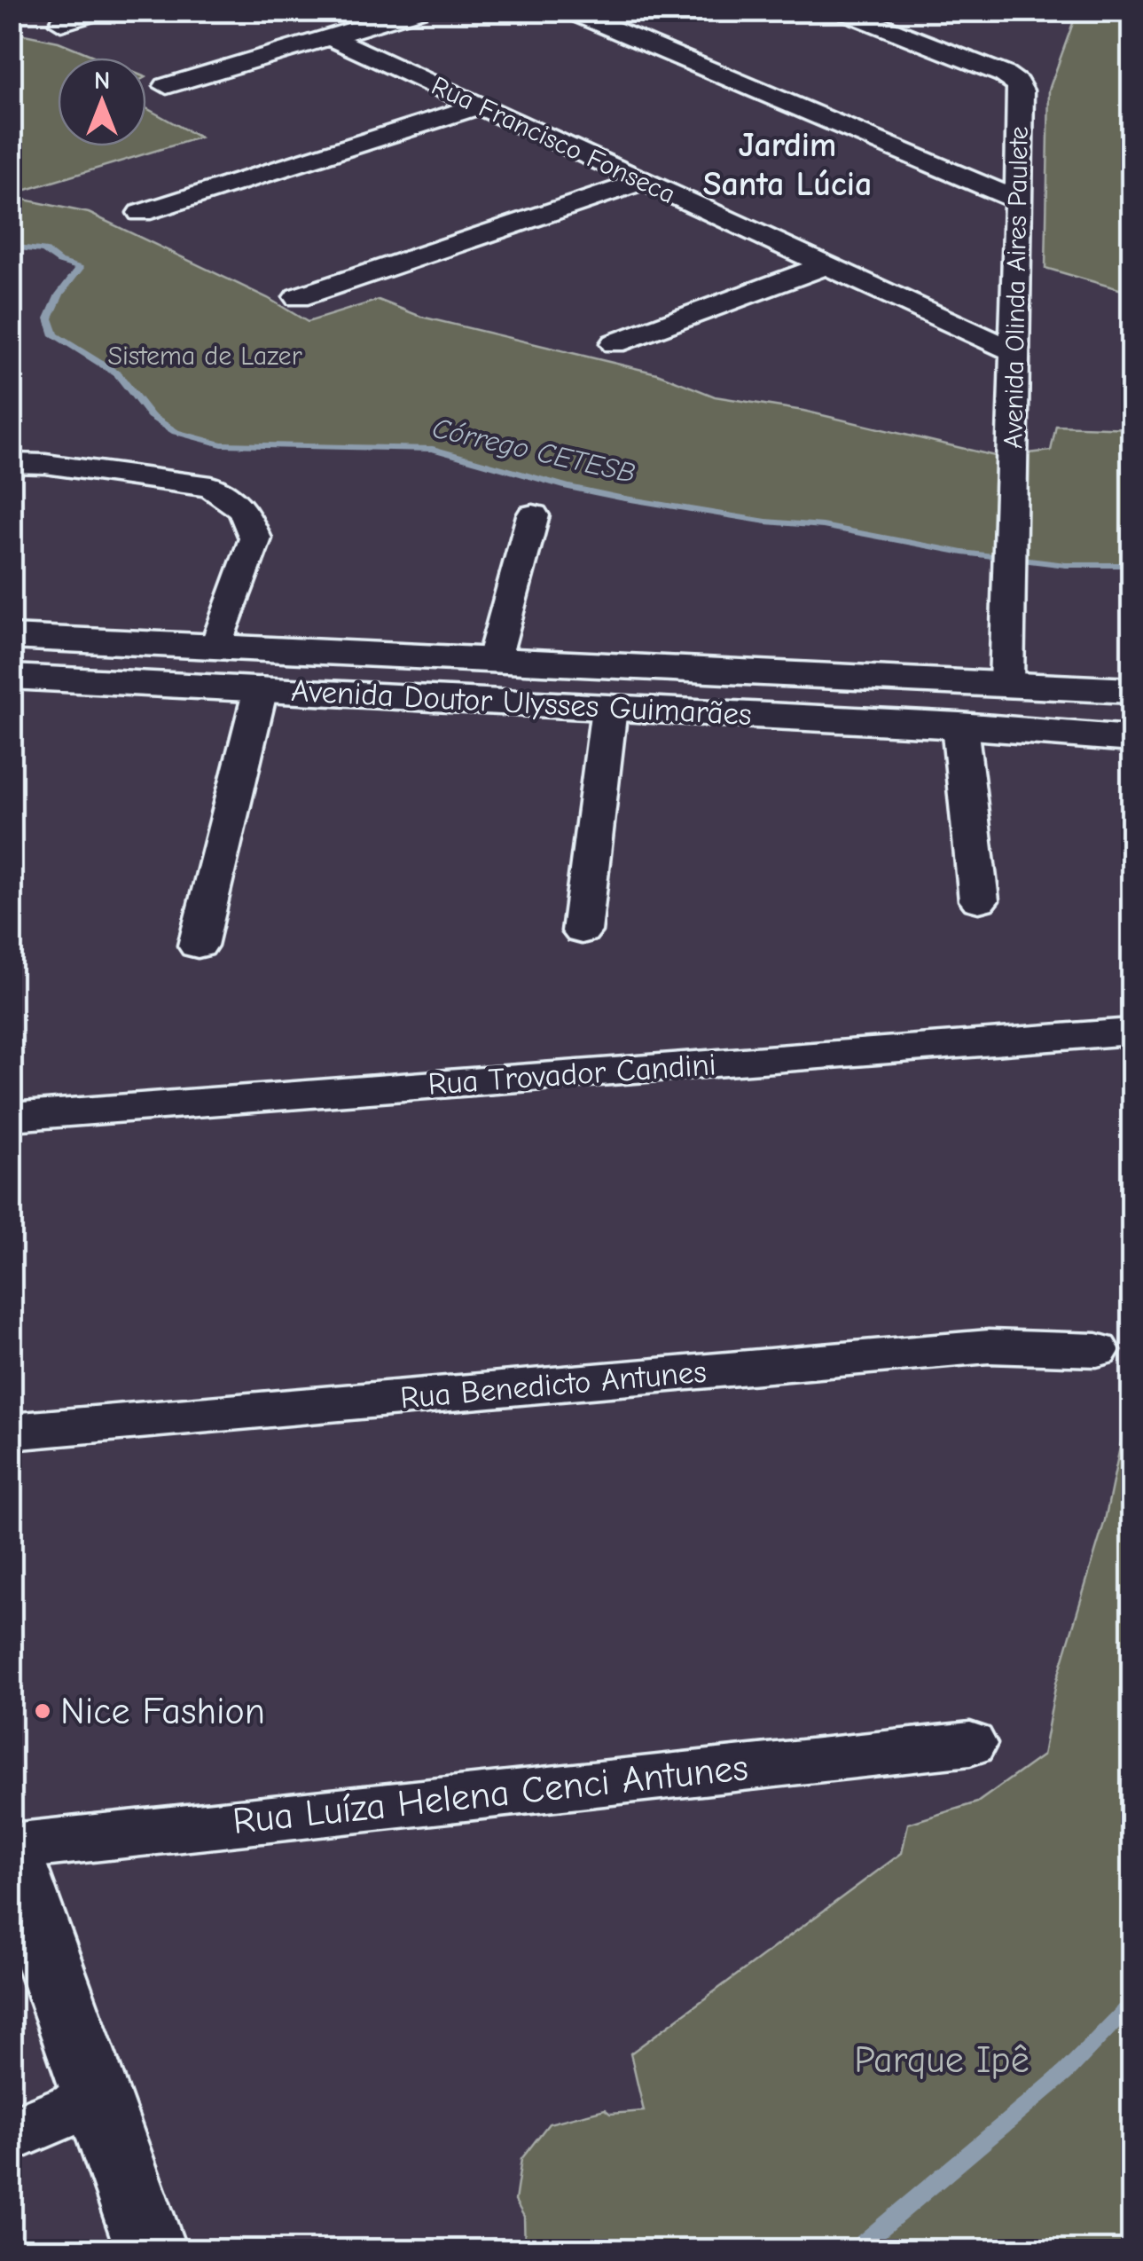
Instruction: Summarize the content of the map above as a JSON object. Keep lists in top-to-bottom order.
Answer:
{
  "streets": {
    "main road": ["Avenida Doutor Ulysses Guimarães"],
    "street": [
      "Rua Francisco Fonseca",
      "Avenida Olinda Aires Paulete",
      "Rua Trovador Candini",
      "Rua Benedicto Antunes",
      "Rua Luíza Helena Cenci Antunes"
    ]
  },
  "crossings": [
    ["Rua Francisco Fonseca", "Avenida Olinda Aires Paulete"],
    ["Avenida Olinda Aires Paulete", "Avenida Doutor Ulysses Guimarães"]
  ],
  "districts": ["Jardim Santa Lúcia"],
  "water": ["Córrego CETESB"],
  "parks": ["Sistema de Lazer", "Parque Ipê"],
  "places": ["Nice Fashion"],
  "north": "top"
}
